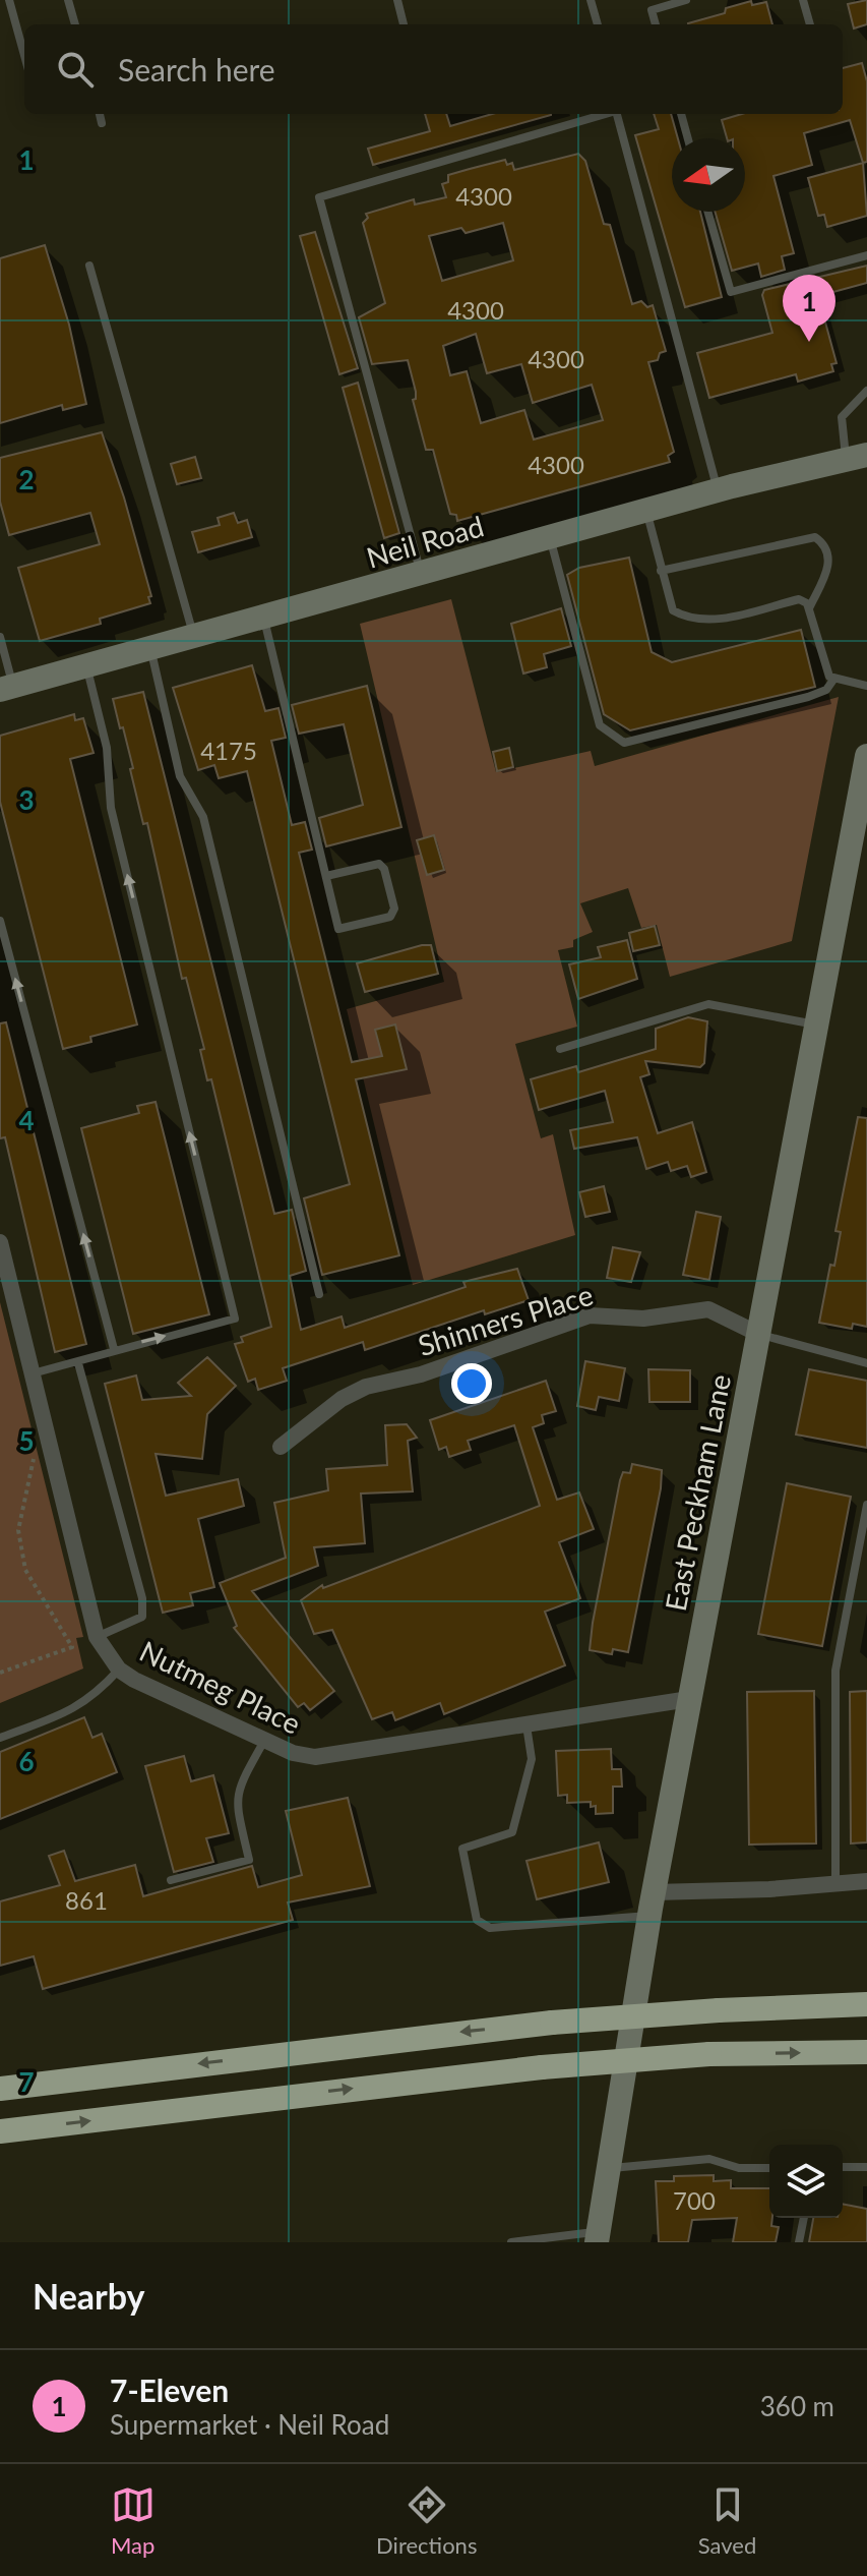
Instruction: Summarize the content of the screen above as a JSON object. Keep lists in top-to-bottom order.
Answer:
{
  "streets": {
    "street": [
      "Neil Road",
      "Shinners Place",
      "East Peckham Lane",
      "Nutmeg Place"
    ]
  },
  "crossings": [
    ["Shinners Place", "East Peckham Lane"],
    ["East Peckham Lane", "Nutmeg Place"]
  ],
  "house_numbers": [
    "4300",
    "4300",
    "4300",
    "4300",
    "4175",
    "861",
    "700"
  ],
  "north": "left",
  "page": {
    "search": "Search here",
    "pins": "1",
    "heading": "Nearby",
    "list": [
      {
        "mark": "1",
        "name": "7-Eleven",
        "note": "Supermarket · Neil Road",
        "value": "360 m"
      }
    ],
    "nav": ["Map", "Directions", "Saved"]
  },
  "grid": {
    "rows": [
      "1",
      "2",
      "3",
      "4",
      "5",
      "6",
      "7"
    ]
  }
}
